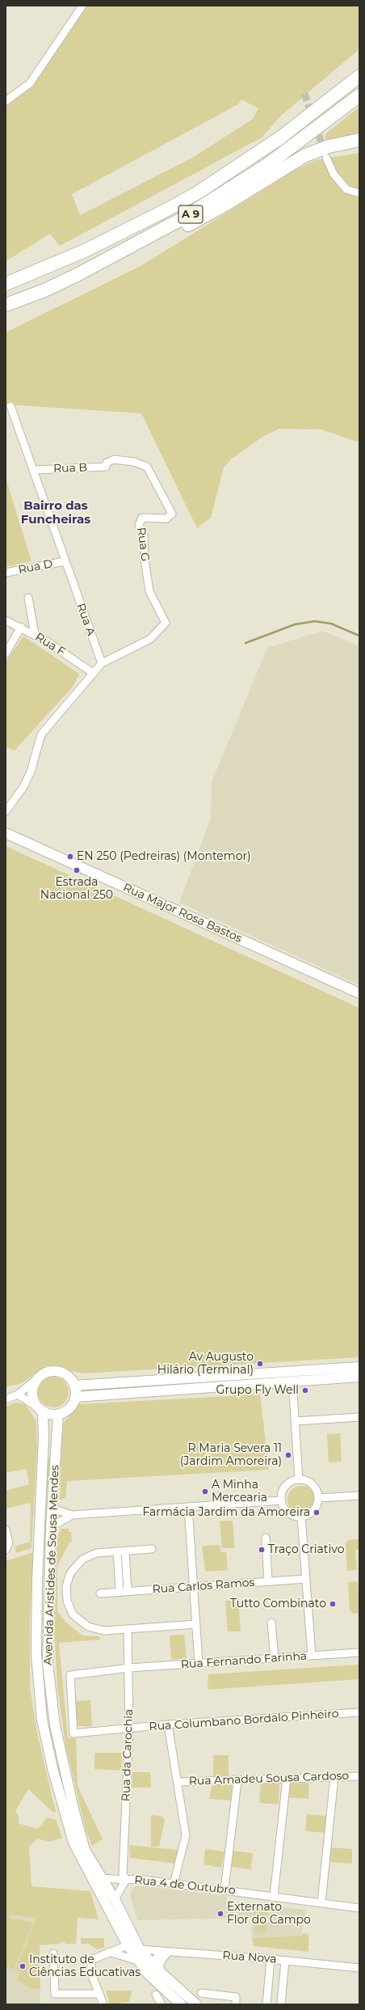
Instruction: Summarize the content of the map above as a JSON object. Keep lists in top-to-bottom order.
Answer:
{
  "streets": {
    "highway": ["A 9"],
    "main road": ["Rua Major Rosa Bastos", "Avenida Aristides de Sousa Mendes"],
    "street": [
      "Rua B",
      "Rua G",
      "Rua D",
      "Rua A",
      "Rua F",
      "Rua Carlos Ramos",
      "Rua Fernando Farinha",
      "Rua Columbano Bordalo Pinheiro",
      "Rua da Carochia",
      "Rua Amadeu Sousa Cardoso",
      "Rua 4 de Outubro",
      "Rua Nova"
    ]
  },
  "crossings": [
    ["Rua B", "Rua G"],
    ["Rua B", "Rua A"],
    ["Rua G", "Rua A"],
    ["Rua D", "Rua A"],
    ["Avenida Aristides de Sousa Mendes", "Rua 4 de Outubro"],
    ["Avenida Aristides de Sousa Mendes", "Rua Nova"],
    ["Rua Fernando Farinha", "Rua Columbano Bordalo Pinheiro"],
    ["Rua Fernando Farinha", "Rua da Carochia"],
    ["Rua Columbano Bordalo Pinheiro", "Rua da Carochia"],
    ["Rua da Carochia", "Rua 4 de Outubro"]
  ],
  "districts": ["Bairro das Funcheiras"],
  "places": [
    "EN 250 (Pedreiras) (Montemor)",
    "Estrada Nacional 250",
    "Av Augusto Hilário (Terminal)",
    "Grupo Fly Well",
    "R Maria Severa 11 (Jardim Amoreira)",
    "A Minha Mercearia",
    "Farmácia Jardim da Amoreira",
    "Traço Criativo",
    "Tutto Combinato",
    "Externato Flor do Campo",
    "Instituto de Ciências Educativas"
  ]
}
